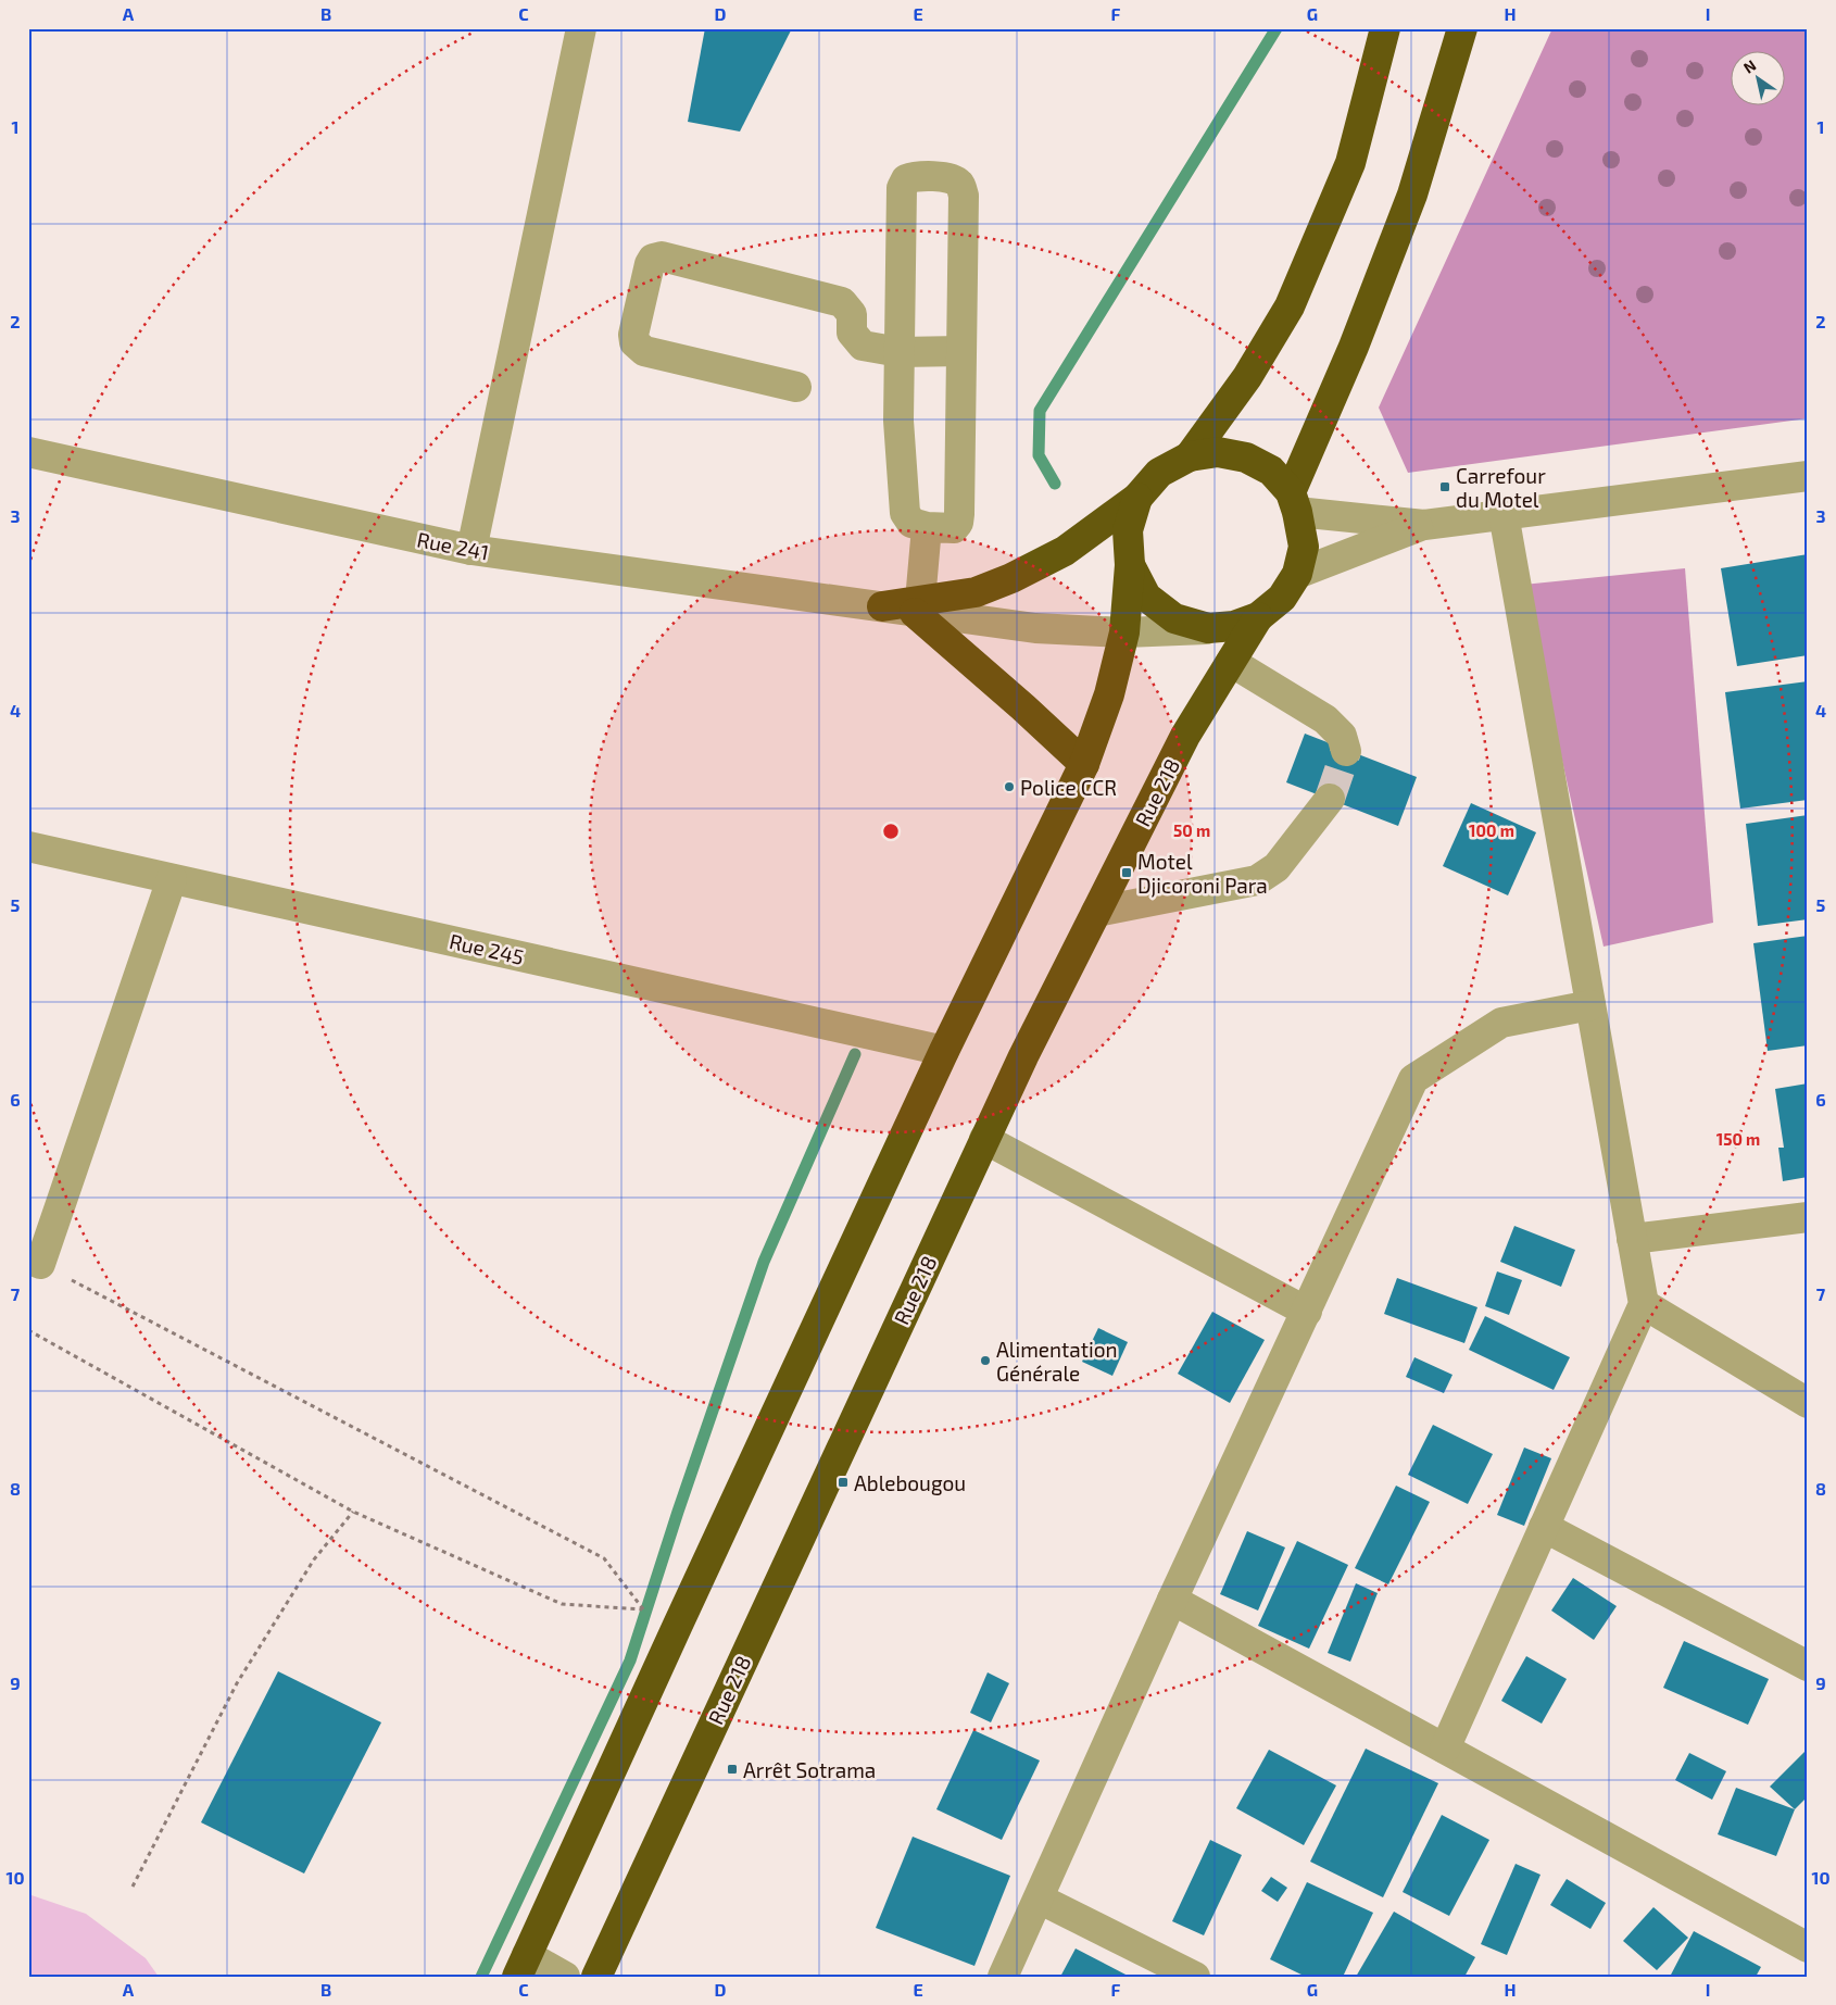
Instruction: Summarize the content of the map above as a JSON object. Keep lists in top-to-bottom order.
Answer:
{
  "streets": {
    "highway": ["Rue 218"],
    "street": ["Rue 241", "Rue 245"]
  },
  "places": {
    "transit": [
      "Carrefour du Motel",
      "Motel Djicoroni Para",
      "Ablebougou",
      "Arrêt Sotrama"
    ],
    "other": ["Police CCR", "Alimentation Générale"]
  },
  "north": "top left",
  "grid": {
    "columns": [
      "A",
      "B",
      "C",
      "D",
      "E",
      "F",
      "G",
      "H",
      "I"
    ],
    "rows": [
      "1",
      "2",
      "3",
      "4",
      "5",
      "6",
      "7",
      "8",
      "9",
      "10"
    ]
  },
  "rings": ["50 m", "100 m", "150 m"]
}
